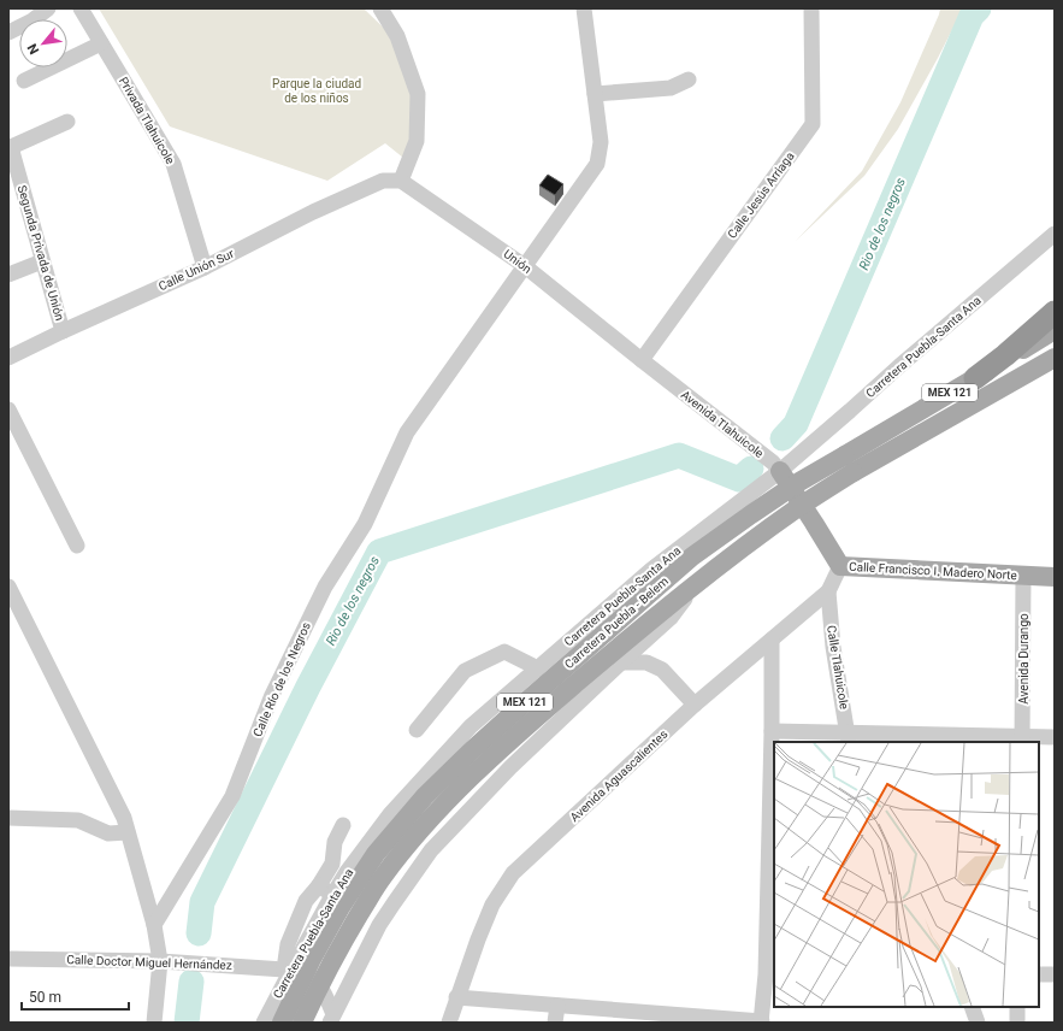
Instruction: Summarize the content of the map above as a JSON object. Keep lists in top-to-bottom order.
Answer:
{
  "streets": {
    "main road": [
      "MEX 121",
      "Avenida Tlahuicole",
      "Calle Francisco I. Madero Norte",
      "Carretera Puebla - Belem"
    ],
    "street": [
      "Privada Tlahuicole",
      "Calle Jesús Arriaga",
      "Segunda Privada de Unión",
      "Unión",
      "Calle Unión Sur",
      "Carretera Puebla-Santa Ana",
      "Avenida Durango",
      "Calle Tlahuicole",
      "Calle Río de los Negros",
      "Avenida Aguascalientes",
      "Calle Doctor Miguel Hernández"
    ]
  },
  "crossings": [
    ["Privada Tlahuicole", "Calle Unión Sur"],
    ["Calle Jesús Arriaga", "Unión"],
    ["Calle Jesús Arriaga", "Avenida Tlahuicole"],
    ["Segunda Privada de Unión", "Calle Unión Sur"],
    ["Unión", "Calle Unión Sur"],
    ["Unión", "Avenida Tlahuicole"],
    ["Unión", "Calle Río de los Negros"],
    ["Carretera Puebla-Santa Ana", "Avenida Tlahuicole"],
    ["Carretera Puebla-Santa Ana", "Calle Doctor Miguel Hernández"],
    ["Avenida Tlahuicole", "Calle Francisco I. Madero Norte"],
    ["Calle Francisco I. Madero Norte", "Avenida Durango"],
    ["Calle Francisco I. Madero Norte", "Avenida Aguascalientes"],
    ["Calle Tlahuicole", "Avenida Aguascalientes"]
  ],
  "water": ["Rio de los negros"],
  "parks": ["Parque la ciudad de los niños"],
  "scale_bar": "50 m",
  "north": "bottom left"
}
